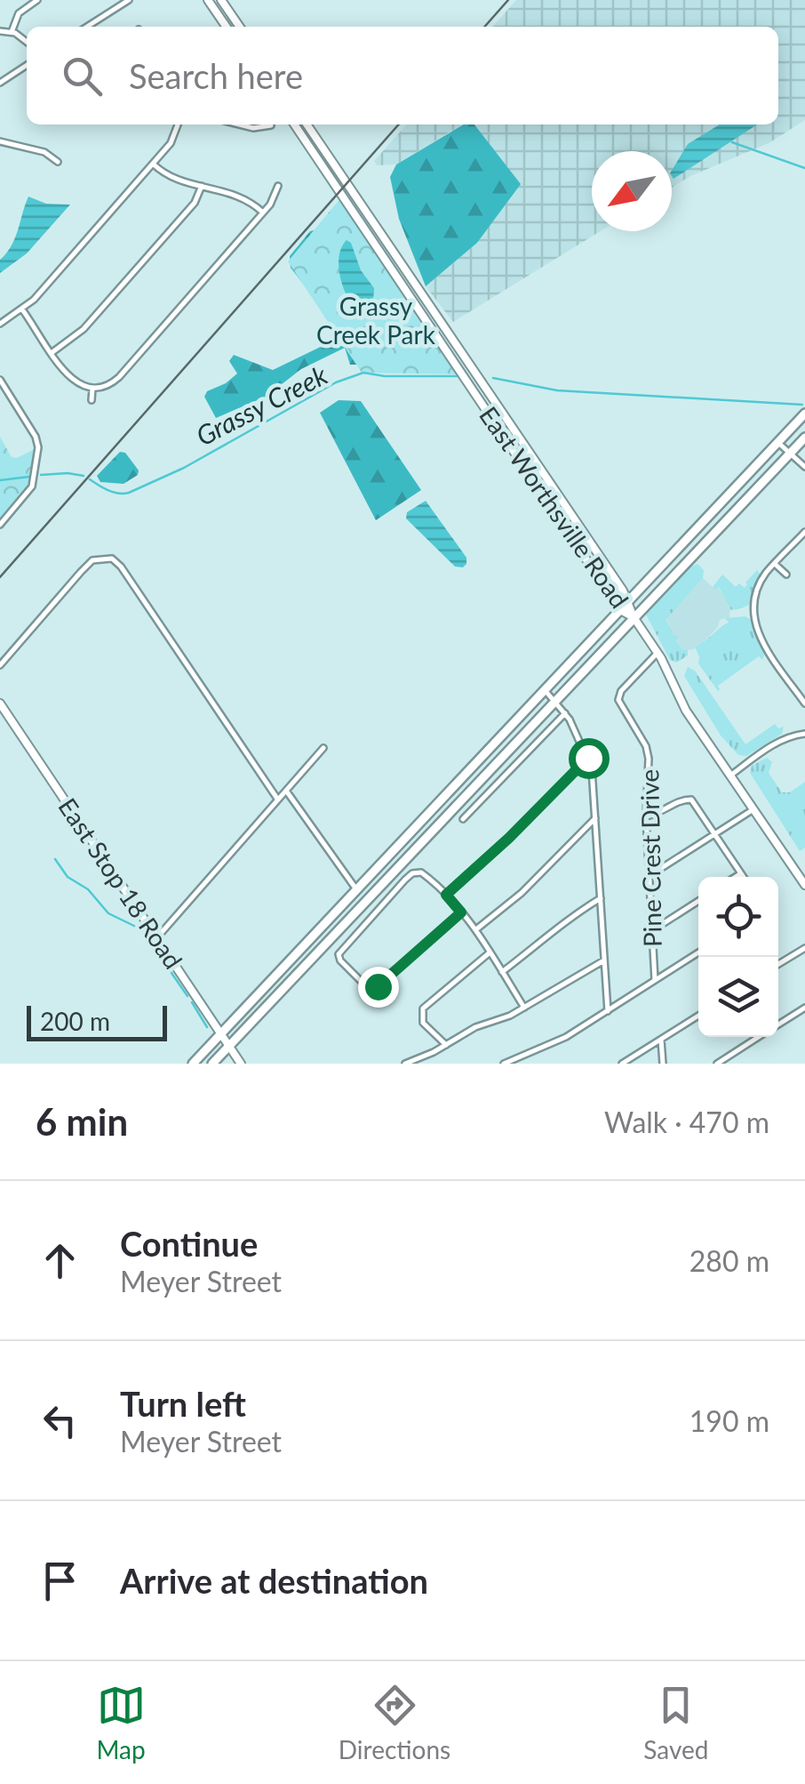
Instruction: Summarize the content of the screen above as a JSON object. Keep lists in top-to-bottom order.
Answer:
{
  "streets": {
    "main road": ["East Worthsville Road", "East Stop 18 Road"],
    "street": ["Pine Crest Drive"]
  },
  "water": ["Grassy Creek"],
  "parks": ["Grassy Creek Park"],
  "scale_bar": "200 m",
  "north": "bottom left",
  "page": {
    "search": "Search here",
    "scale": "200 m",
    "heading": ["6 min", "Walk · 470 m"],
    "list": [
      ["Continue", "Meyer Street", "280 m"],
      ["Turn left", "Meyer Street", "190 m"],
      "Arrive at destination"
    ],
    "nav": ["Map", "Directions", "Saved"]
  }
}
